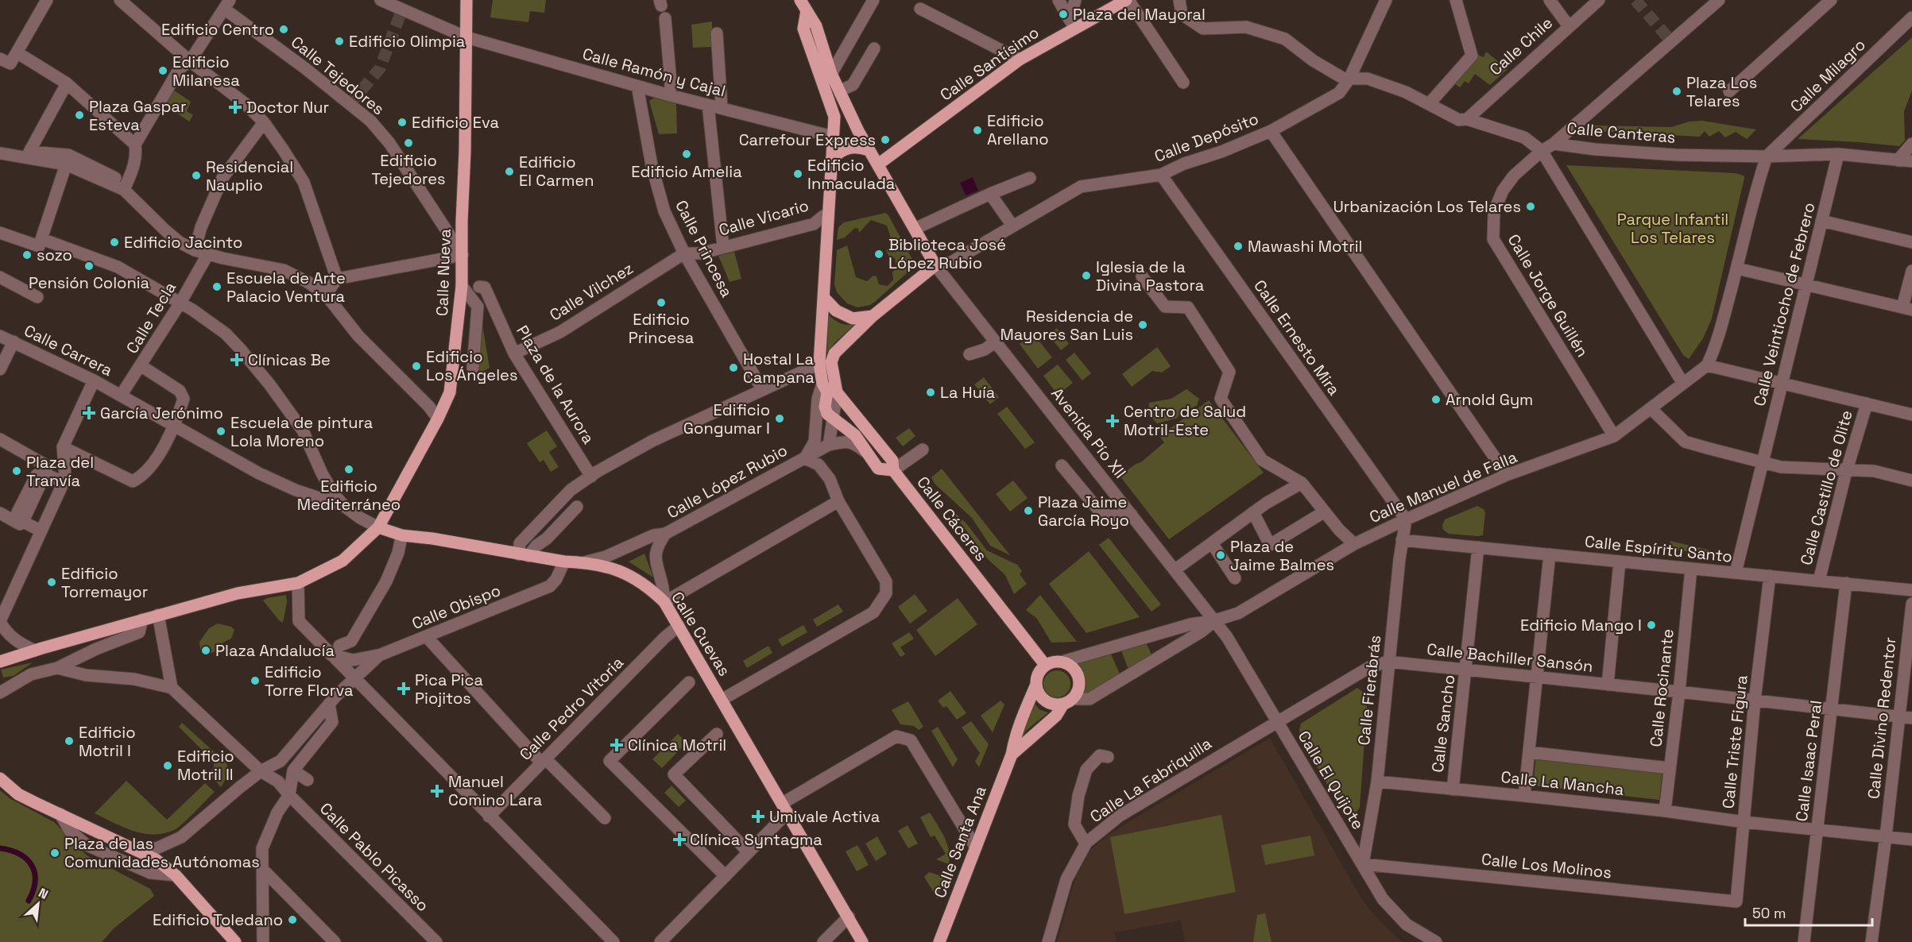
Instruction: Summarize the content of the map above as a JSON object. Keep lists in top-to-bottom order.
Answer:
{
  "streets": {
    "main road": [
      "Calle Santísimo",
      "Calle Nueva",
      "Calle López Rubio",
      "Calle Cáceres",
      "Calle Cuevas",
      "Calle Santa Ana"
    ],
    "street": [
      "Calle Chile",
      "Calle Ramón y Cajal",
      "Calle Tejedores",
      "Calle Milagro",
      "Calle Canteras",
      "Calle Depósito",
      "Calle Vicario",
      "Calle Princesa",
      "Calle Vilchez",
      "Calle Jorge Guillén",
      "Calle Veintiocho de Febrero",
      "Calle Tecla",
      "Calle Ernesto Mira",
      "Calle Carrera",
      "Plaza de la Aurora",
      "Avenida Pío XII",
      "Calle Manuel de Falla",
      "Calle Castillo de Olite",
      "Calle Espíritu Santo",
      "Calle Obispo",
      "Calle Bachiller Sansón",
      "Calle Rocinante",
      "Calle Fierabrás",
      "Calle Pedro Vitoria",
      "Calle Divino Redentor",
      "Calle Sancho",
      "Calle Triste Figura",
      "Calle Isaac Peral",
      "Calle La Fabriquilla",
      "Calle El Quijote",
      "Calle La Mancha",
      "Calle Pablo Picasso",
      "Calle Los Molinos"
    ]
  },
  "crossings": [
    ["Calle Ramón y Cajal", "Calle Princesa"],
    ["Calle Ramón y Cajal", "Calle Nueva"],
    ["Calle Tejedores", "Calle Nueva"],
    ["Calle Milagro", "Calle Canteras"],
    ["Calle Canteras", "Calle Jorge Guillén"],
    ["Calle Canteras", "Calle Veintiocho de Febrero"],
    ["Calle Depósito", "Calle Ernesto Mira"],
    ["Calle Depósito", "Avenida Pío XII"],
    ["Calle Vicario", "Calle Princesa"],
    ["Calle Vicario", "Calle Vilchez"],
    ["Calle Princesa", "Calle Vilchez"],
    ["Calle Nueva", "Calle Cuevas"],
    ["Calle Vilchez", "Plaza de la Aurora"],
    ["Calle Jorge Guillén", "Calle Manuel de Falla"],
    ["Calle Veintiocho de Febrero", "Calle Espíritu Santo"],
    ["Calle Tecla", "Calle Carrera"],
    ["Calle Ernesto Mira", "Calle Manuel de Falla"],
    ["Calle Ernesto Mira", "Calle Fierabrás"],
    ["Avenida Pío XII", "Calle Manuel de Falla"],
    ["Avenida Pío XII", "Calle El Quijote"],
    ["Calle López Rubio", "Calle Cáceres"],
    ["Calle López Rubio", "Calle Cuevas"],
    ["Calle Manuel de Falla", "Calle Cáceres"],
    ["Calle Manuel de Falla", "Calle Fierabrás"],
    ["Calle Manuel de Falla", "Calle El Quijote"],
    ["Calle Manuel de Falla", "Calle Santa Ana"],
    ["Calle Castillo de Olite", "Calle Espíritu Santo"],
    ["Calle Cáceres", "Calle Santa Ana"],
    ["Calle Espíritu Santo", "Calle Rocinante"],
    ["Calle Espíritu Santo", "Calle Fierabrás"],
    ["Calle Espíritu Santo", "Calle Sancho"],
    ["Calle Espíritu Santo", "Calle Triste Figura"],
    ["Calle Espíritu Santo", "Calle Isaac Peral"],
    ["Calle Obispo", "Calle Cuevas"],
    ["Calle Obispo", "Calle Pablo Picasso"],
    ["Calle Cuevas", "Calle Pedro Vitoria"],
    ["Calle Bachiller Sansón", "Calle Rocinante"],
    ["Calle Bachiller Sansón", "Calle Fierabrás"],
    ["Calle Bachiller Sansón", "Calle Divino Redentor"],
    ["Calle Bachiller Sansón", "Calle Sancho"],
    ["Calle Bachiller Sansón", "Calle Triste Figura"],
    ["Calle Bachiller Sansón", "Calle Isaac Peral"],
    ["Calle Bachiller Sansón", "Calle La Fabriquilla"],
    ["Calle Bachiller Sansón", "Calle El Quijote"],
    ["Calle Rocinante", "Calle La Mancha"],
    ["Calle Fierabrás", "Calle El Quijote"],
    ["Calle Fierabrás", "Calle La Mancha"],
    ["Calle Fierabrás", "Calle Los Molinos"],
    ["Calle Divino Redentor", "Calle La Mancha"],
    ["Calle Sancho", "Calle La Mancha"],
    ["Calle Triste Figura", "Calle La Mancha"],
    ["Calle Triste Figura", "Calle Los Molinos"],
    ["Calle Isaac Peral", "Calle La Mancha"],
    ["Calle La Fabriquilla", "Calle El Quijote"],
    ["Calle El Quijote", "Calle Los Molinos"]
  ],
  "parks": ["Parque Infantil Los Telares"],
  "places": {
    "other": [
      "Plaza del Mayoral",
      "Edificio Centro",
      "Edificio Olimpia",
      "Edificio Milanesa",
      "Plaza Los Telares",
      "Plaza Gaspar Esteva",
      "Edificio Eva",
      "Edificio Arellano",
      "Carrefour Express",
      "Edificio Tejedores",
      "Edificio Amelia",
      "Edificio El Carmen",
      "Edificio Inmaculada",
      "Residencial Nauplio",
      "Urbanización Los Telares",
      "Edificio Jacinto",
      "Mawashi Motril",
      "Biblioteca José López Rubio",
      "sozo",
      "Pensión Colonia",
      "Iglesia de la Divina Pastora",
      "Escuela de Arte Palacio Ventura",
      "Edificio Princesa",
      "Residencia de Mayores San Luis",
      "Edificio Los Ángeles",
      "Hostal La Campana",
      "La Huía",
      "Arnold Gym",
      "Edificio Gongumar I",
      "Escuela de pintura Lola Moreno",
      "Edificio Mediterráneo",
      "Plaza del Tranvía",
      "Plaza Jaime García Royo",
      "Plaza de Jaime Balmes",
      "Edificio Torremayor",
      "Edificio Mango I",
      "Plaza Andalucía",
      "Edificio Torre Florva",
      "Edificio Motril I",
      "Edificio Motril II",
      "Plaza de las Comunidades Autónomas",
      "Edificio Toledano"
    ],
    "health": [
      "Doctor Nur",
      "Clínicas Be",
      "García Jerónimo",
      "Centro de Salud Motril-Este",
      "Pica Pica Piojitos",
      "Clínica Motril",
      "Manuel Comino Lara",
      "Umivale Activa",
      "Clínica Syntagma"
    ]
  },
  "scale_bar": "50 m",
  "north": "top right"
}
